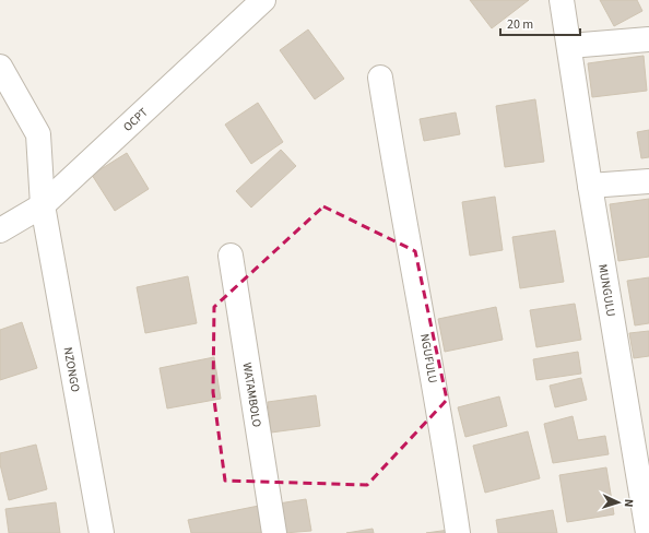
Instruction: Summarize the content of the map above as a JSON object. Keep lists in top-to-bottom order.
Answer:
{
  "streets": {
    "street": [
      "OCPT",
      "MUNGULU",
      "NGUFULU",
      "NZONGO",
      "WATAMBOLO"
    ]
  },
  "crossings": [
    ["OCPT", "NZONGO"]
  ],
  "scale_bar": "20 m",
  "north": "right"
}
